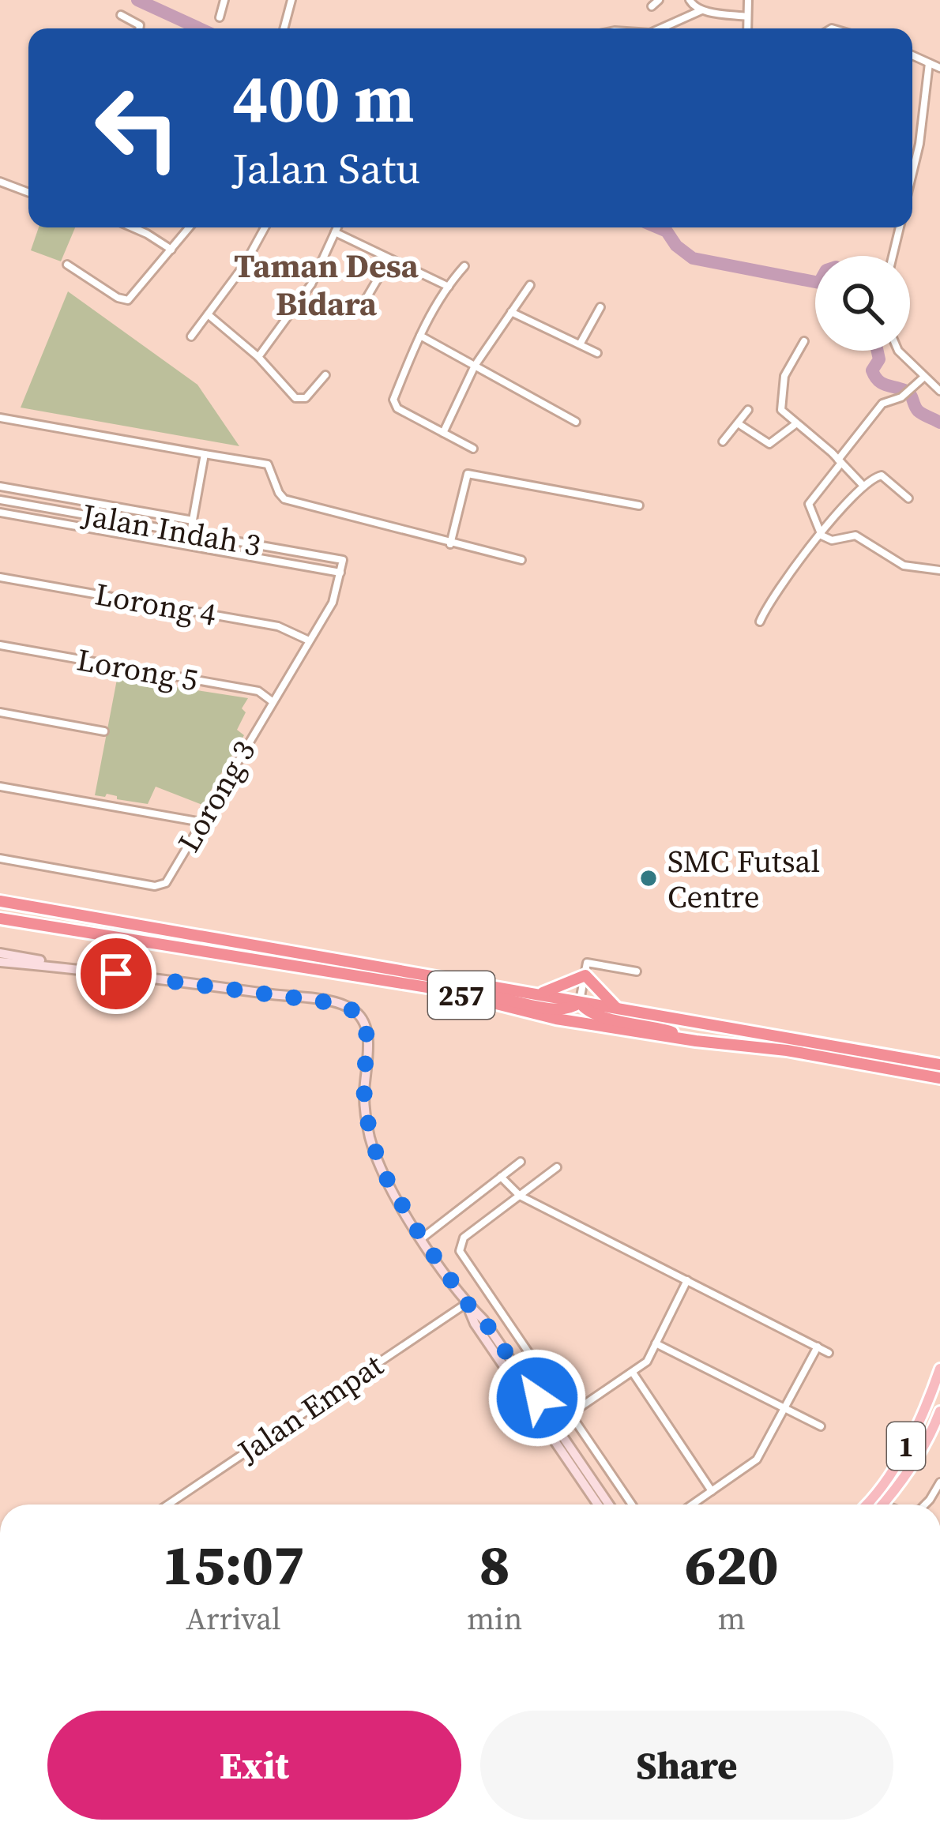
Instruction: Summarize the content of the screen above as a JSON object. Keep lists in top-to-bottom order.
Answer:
{
  "streets": {
    "highway": ["257"],
    "main road": ["1"],
    "street": [
      "Jalan Indah 3",
      "Lorong 4",
      "Lorong 5",
      "Lorong 3",
      "Jalan Empat"
    ]
  },
  "crossings": [
    ["Jalan Indah 3", "Lorong 3"],
    ["Lorong 4", "Lorong 3"],
    ["Lorong 5", "Lorong 3"]
  ],
  "districts": ["Taman Desa Bidara"],
  "places": ["SMC Futsal Centre"],
  "page": {
    "turn": ["400 m", "Jalan Satu"],
    "eta": [
      "15:07",
      "Arrival",
      "8",
      "min",
      "620",
      "m"
    ],
    "buttons": ["Exit", "Share"]
  }
}
